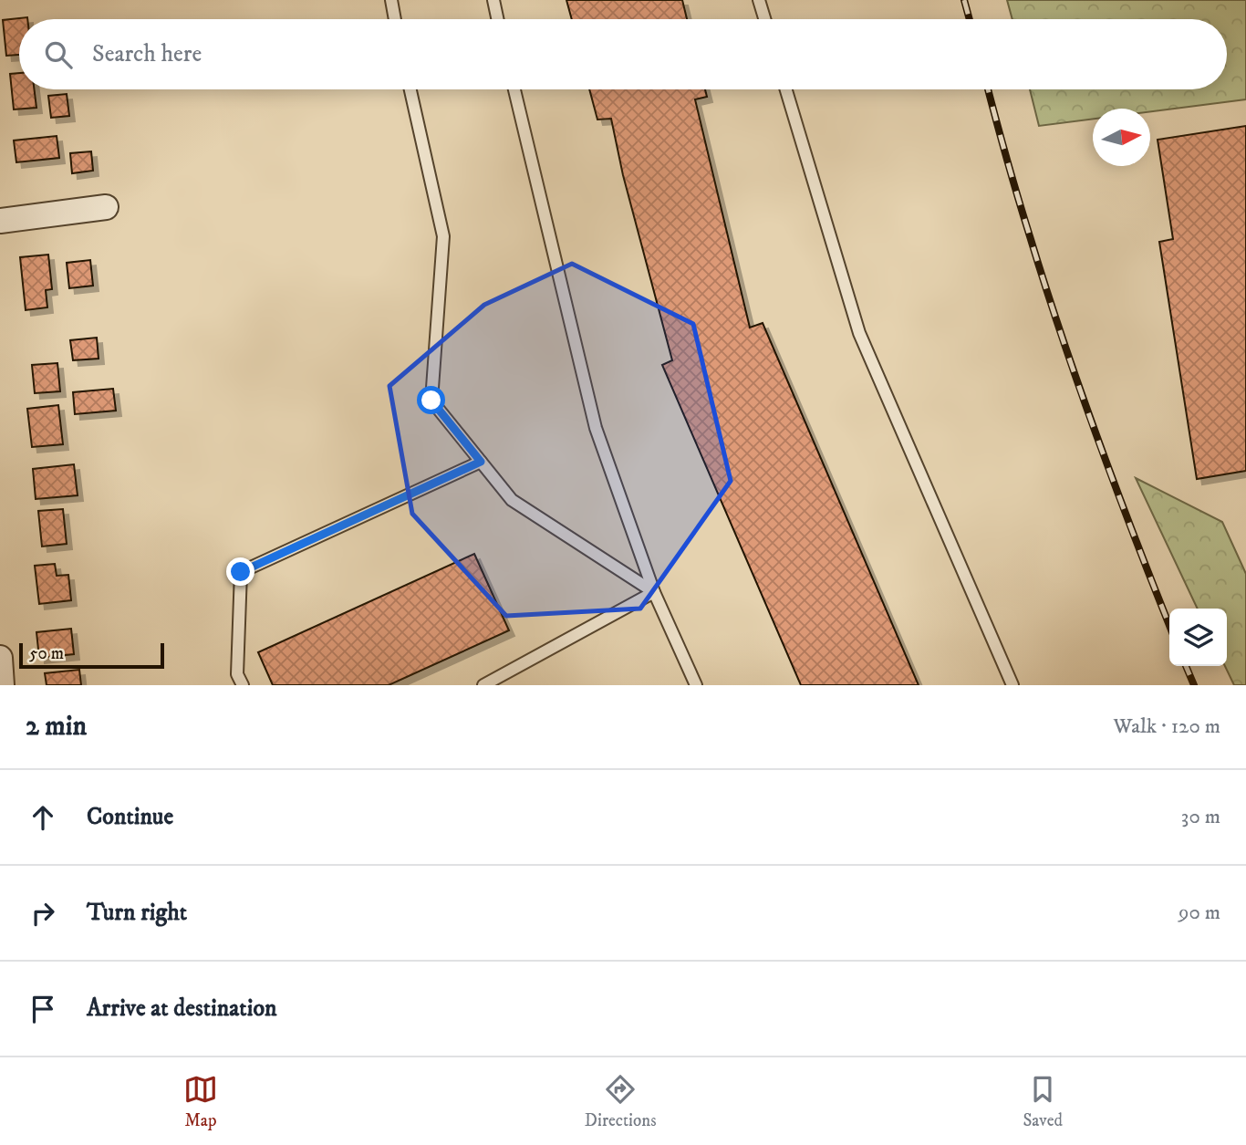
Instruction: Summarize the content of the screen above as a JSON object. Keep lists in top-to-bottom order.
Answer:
{
  "scale_bar": "50 m",
  "north": "right",
  "page": {
    "search": "Search here",
    "scale": "50 m",
    "heading": ["2 min", "Walk · 120 m"],
    "list": [
      ["Continue", "30 m"],
      ["Turn right", "90 m"],
      "Arrive at destination"
    ],
    "nav": ["Map", "Directions", "Saved"]
  }
}
